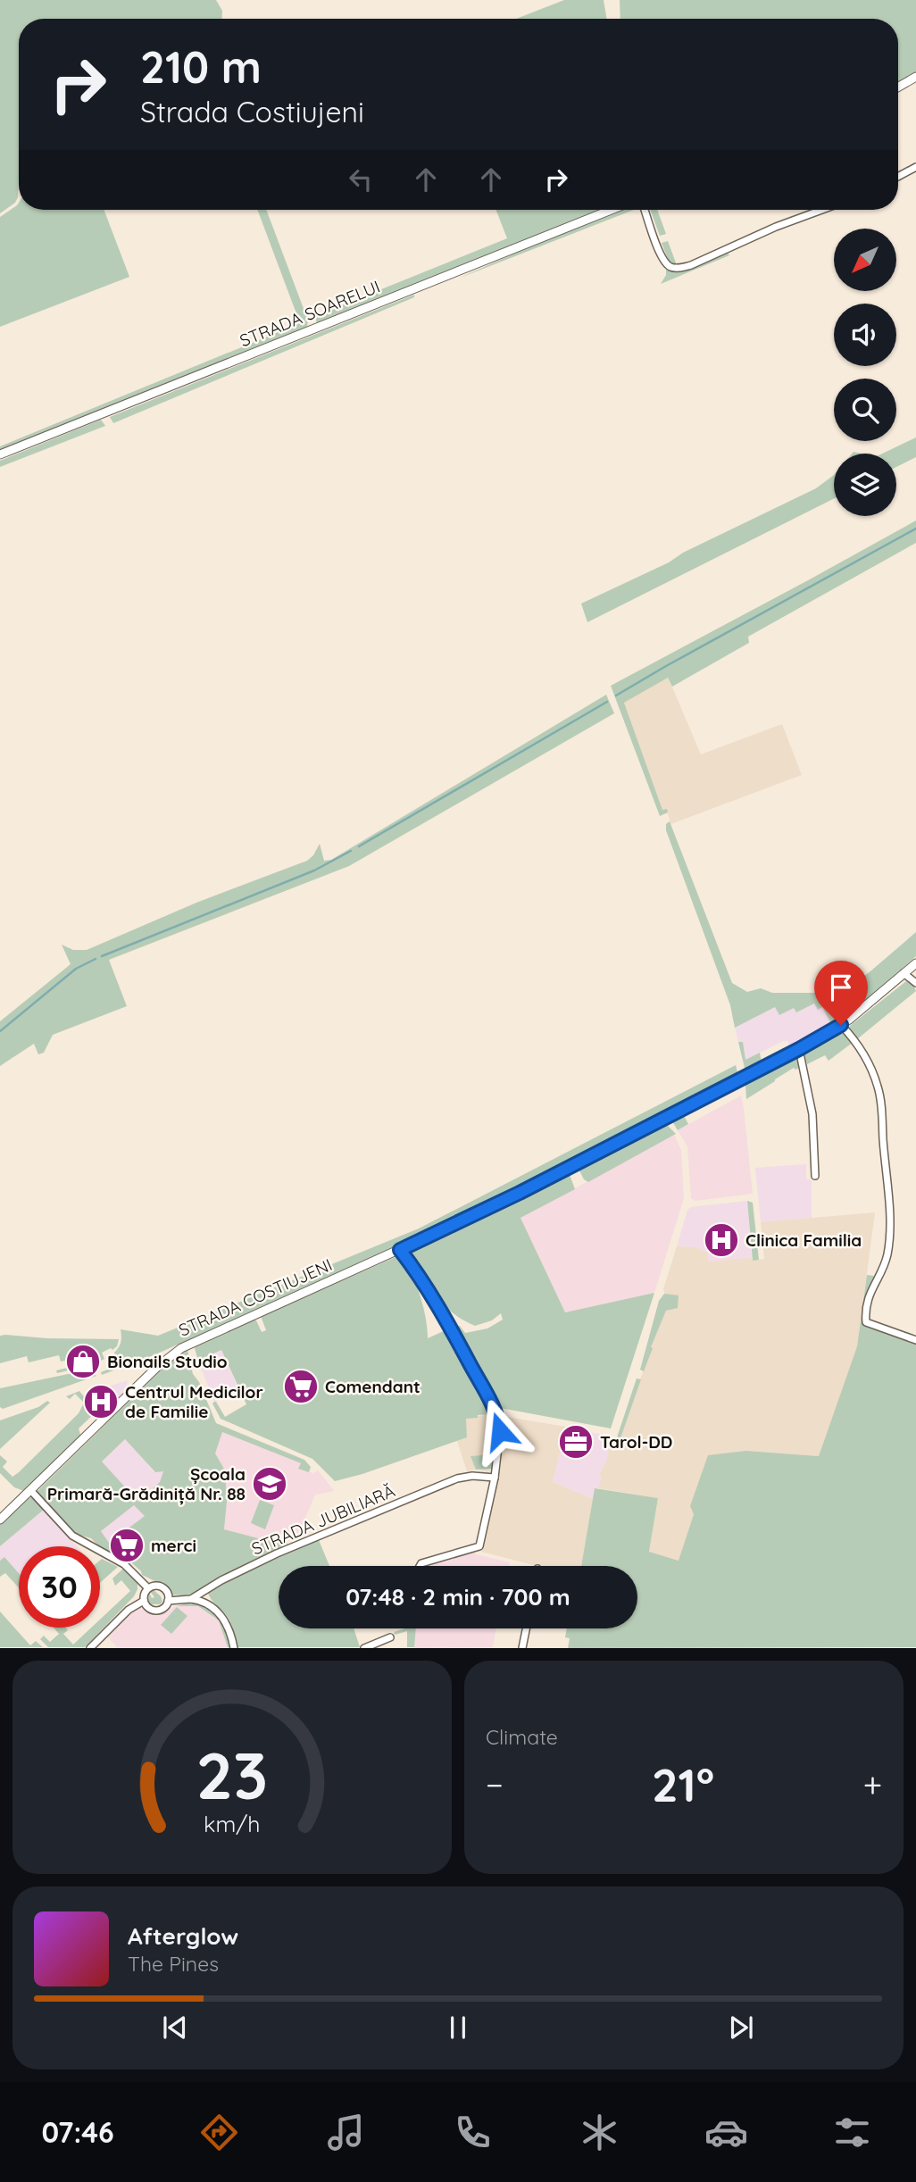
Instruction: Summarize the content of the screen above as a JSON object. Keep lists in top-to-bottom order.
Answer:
{
  "streets": {
    "street": ["STRADA SOARELUI", "STRADA COSTIUJENI", "STRADA JUBILIARĂ"]
  },
  "places": {
    "hospital": ["Clinica Familia", "Centrul Medicilor de Familie"],
    "shop": ["Bionails Studio"],
    "supermarket": ["Comendant", "merci"],
    "office": ["Tarol-DD"],
    "school or university": ["Școala Primară-Grădiniță Nr. 88"]
  },
  "north": "bottom left",
  "page": {
    "turn": ["210 m", "Strada Costiujeni"],
    "limit": "30",
    "trip": "07:48 · 2 min · 700 m",
    "tile": "Climate",
    "heat": ["−", "21°", "+"],
    "song": ["Afterglow", "The Pines"],
    "tabs": "07:46",
    "gauge": ["23", "km/h"]
  }
}
